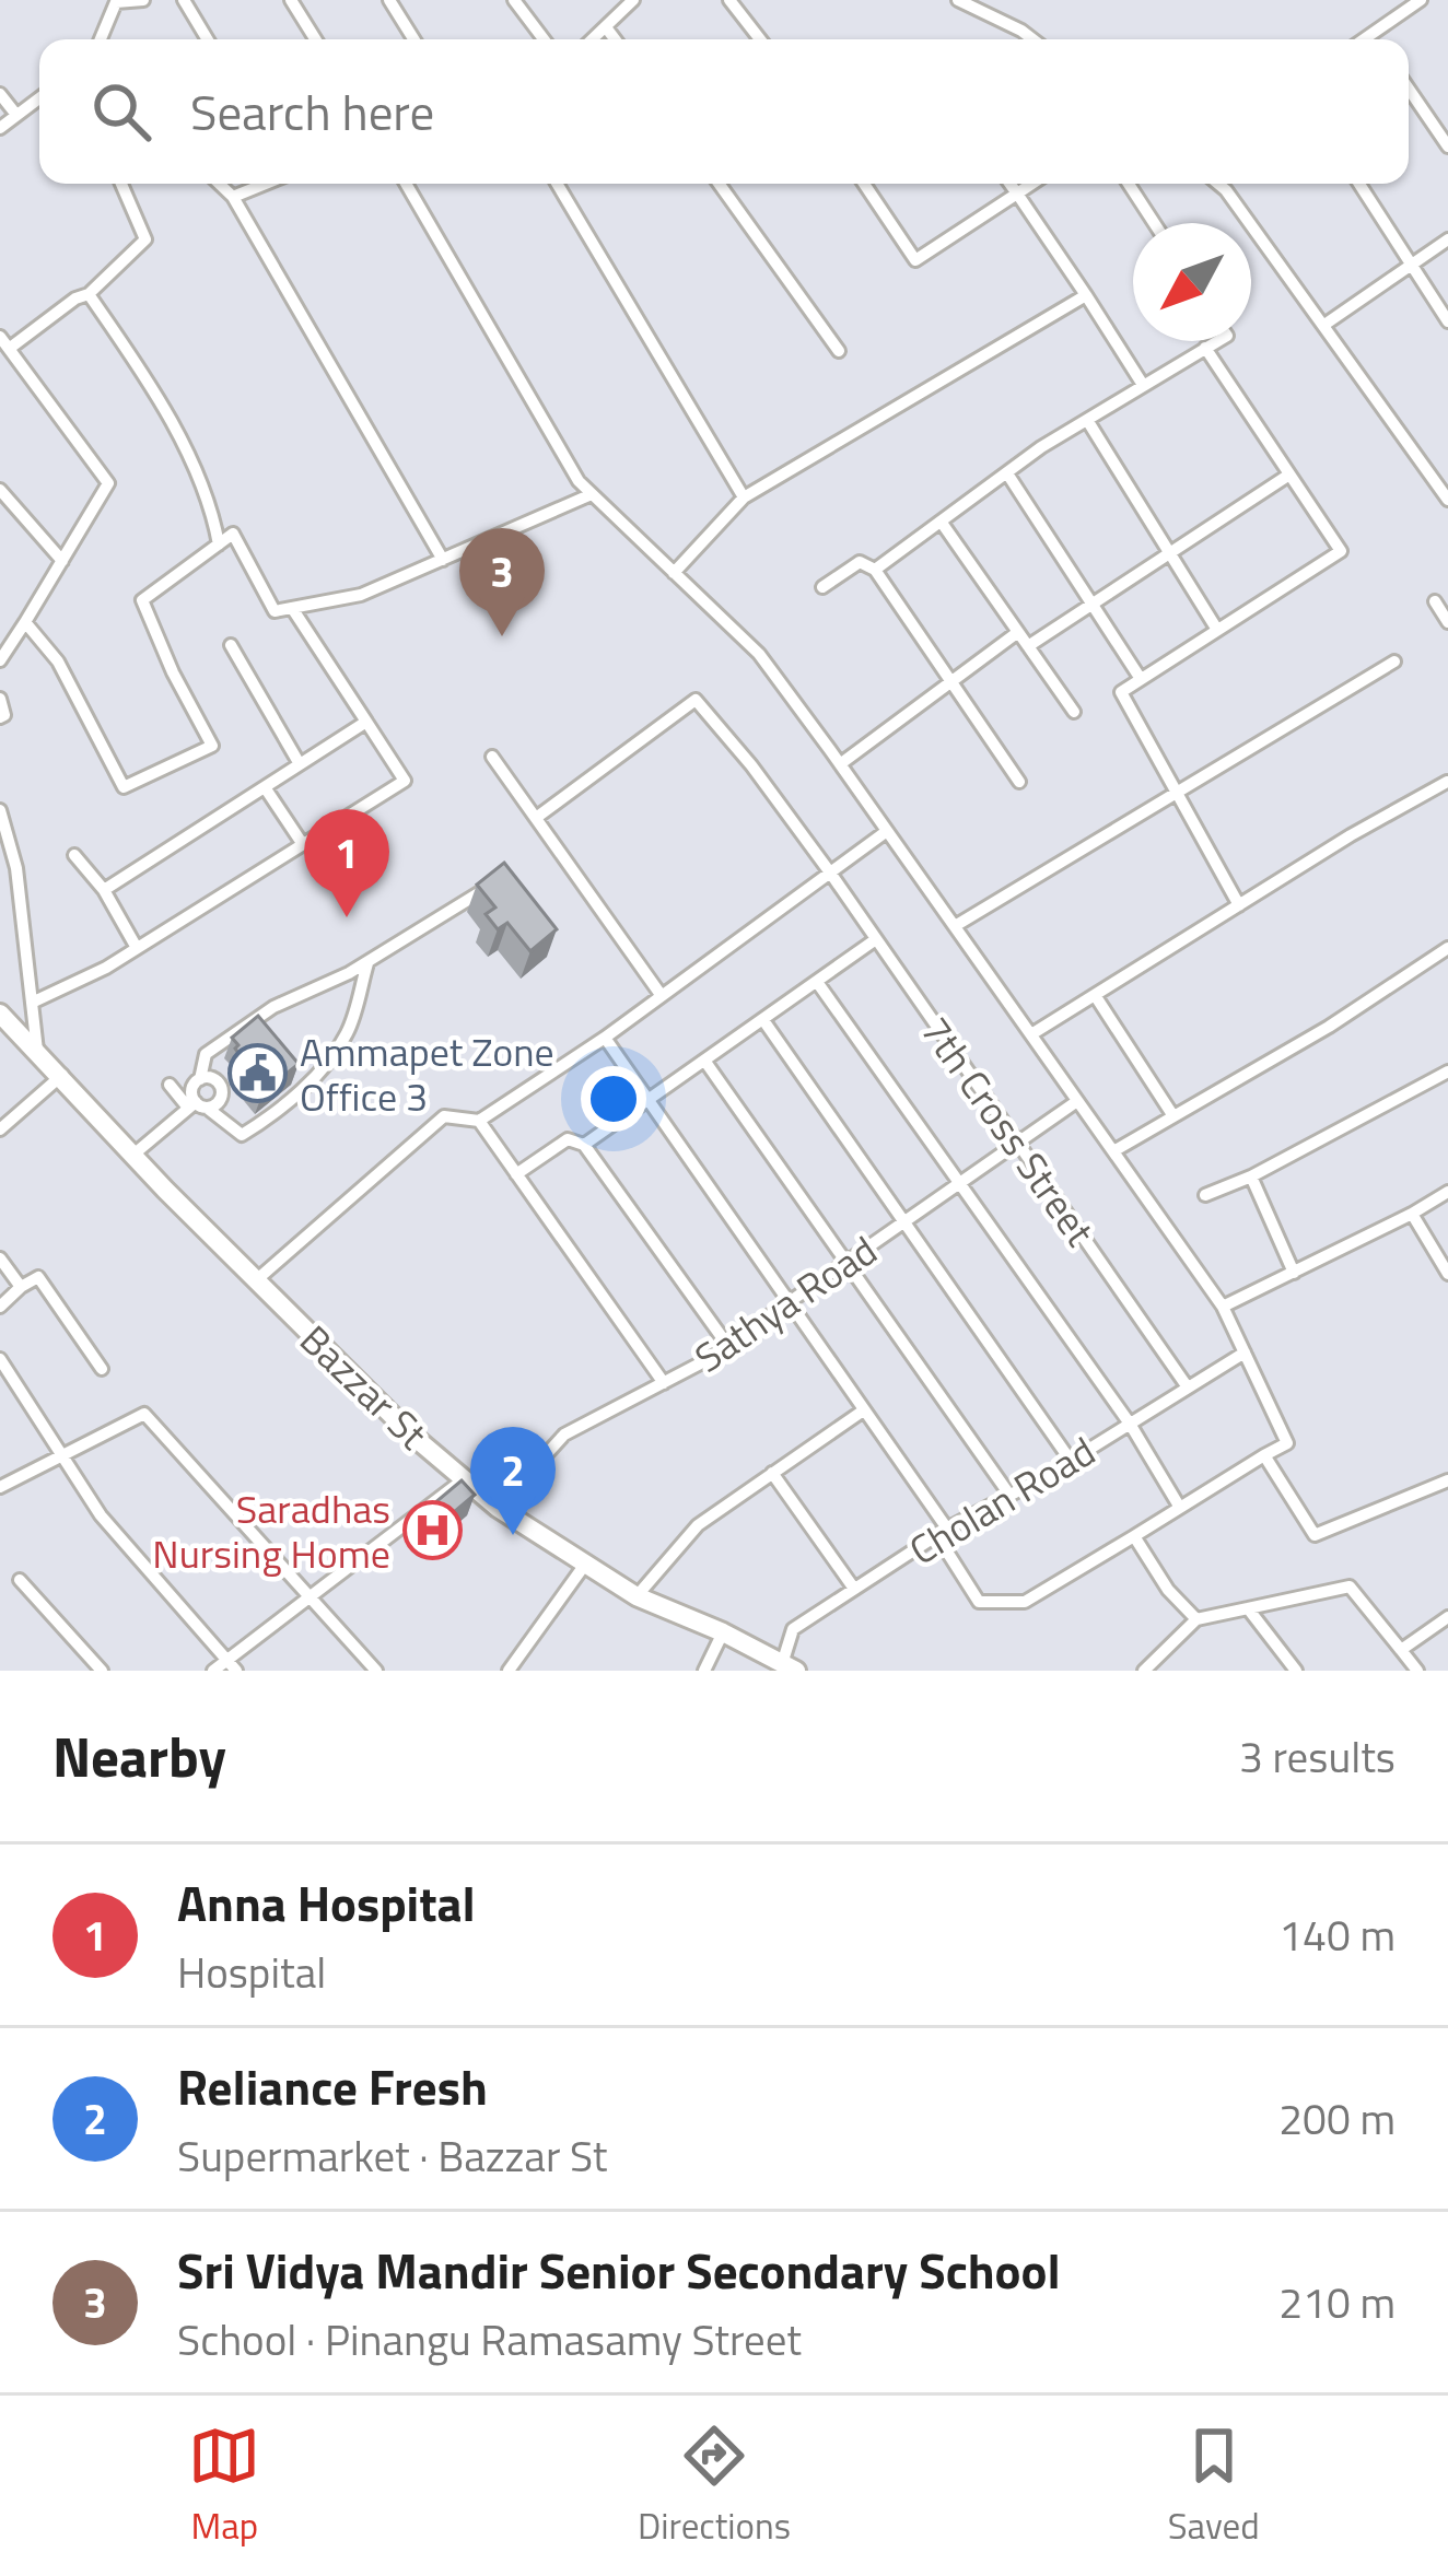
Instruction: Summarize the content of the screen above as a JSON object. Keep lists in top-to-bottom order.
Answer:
{
  "streets": {
    "main road": ["Bazzar St"],
    "street": ["7th Cross Street", "Sathya Road", "Cholan Road"]
  },
  "crossings": [
    ["7th Cross Street", "Sathya Road"],
    ["7th Cross Street", "Cholan Road"],
    ["Sathya Road", "Bazzar St"],
    ["Bazzar St", "Cholan Road"]
  ],
  "places": {
    "public building": ["Ammapet Zone Office 3"],
    "hospital": ["Saradhas Nursing Home"]
  },
  "north": "bottom left",
  "page": {
    "search": "Search here",
    "pins": ["3", "1", "2"],
    "heading": ["Nearby", "3 results"],
    "list": [
      {
        "mark": "1",
        "name": "Anna Hospital",
        "note": "Hospital",
        "value": "140 m"
      },
      {
        "mark": "2",
        "name": "Reliance Fresh",
        "note": "Supermarket · Bazzar St",
        "value": "200 m"
      },
      {
        "mark": "3",
        "name": "Sri Vidya Mandir Senior Secondary School",
        "note": "School · Pinangu Ramasamy Street",
        "value": "210 m"
      }
    ],
    "nav": ["Map", "Directions", "Saved"]
  }
}
